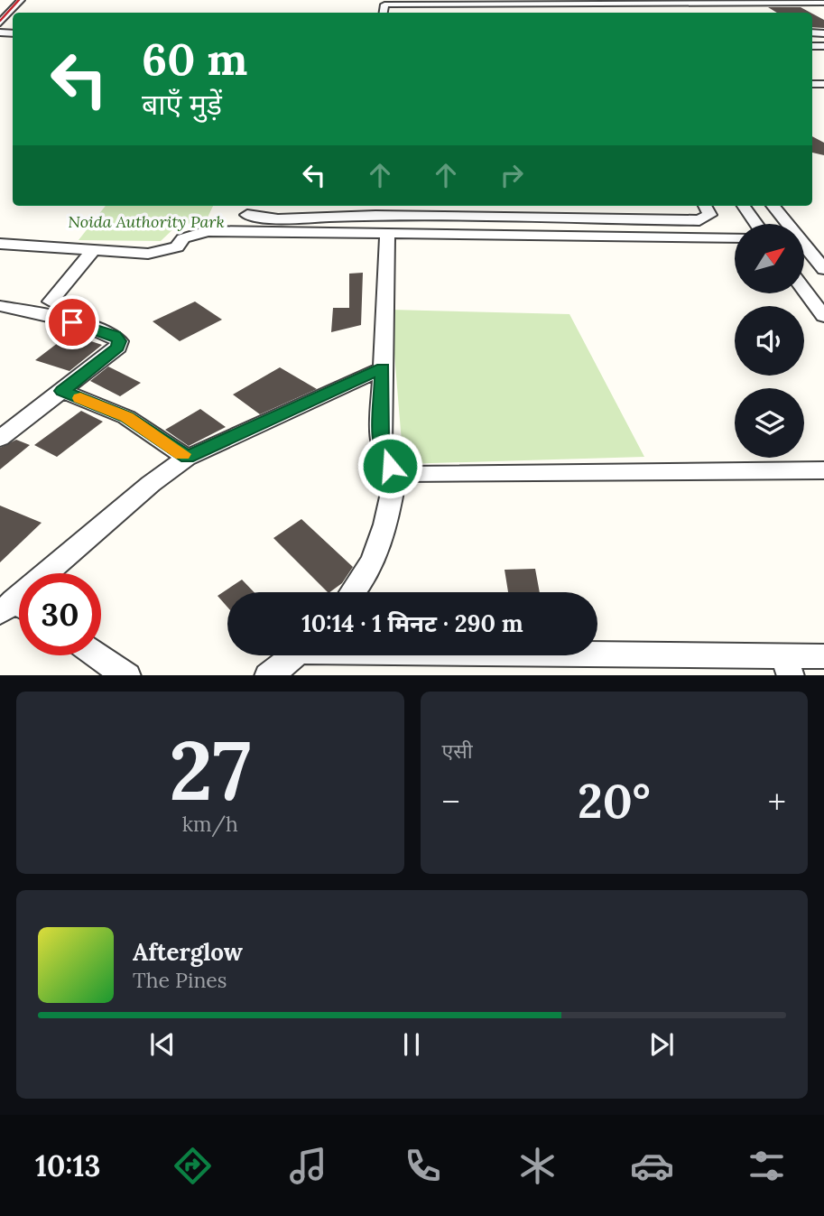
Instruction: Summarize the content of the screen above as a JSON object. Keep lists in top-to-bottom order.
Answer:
{
  "parks": ["Noida Authority Park"],
  "north": "top right",
  "page": {
    "turn": ["60 m", "बाएँ मुड़ें"],
    "limit": "30",
    "trip": "10:14 · 1 मिनट · 290 m",
    "tile": [
      ["27", "km/h"],
      "एसी"
    ],
    "heat": ["−", "20°", "+"],
    "song": ["Afterglow", "The Pines"],
    "tabs": "10:13"
  }
}
